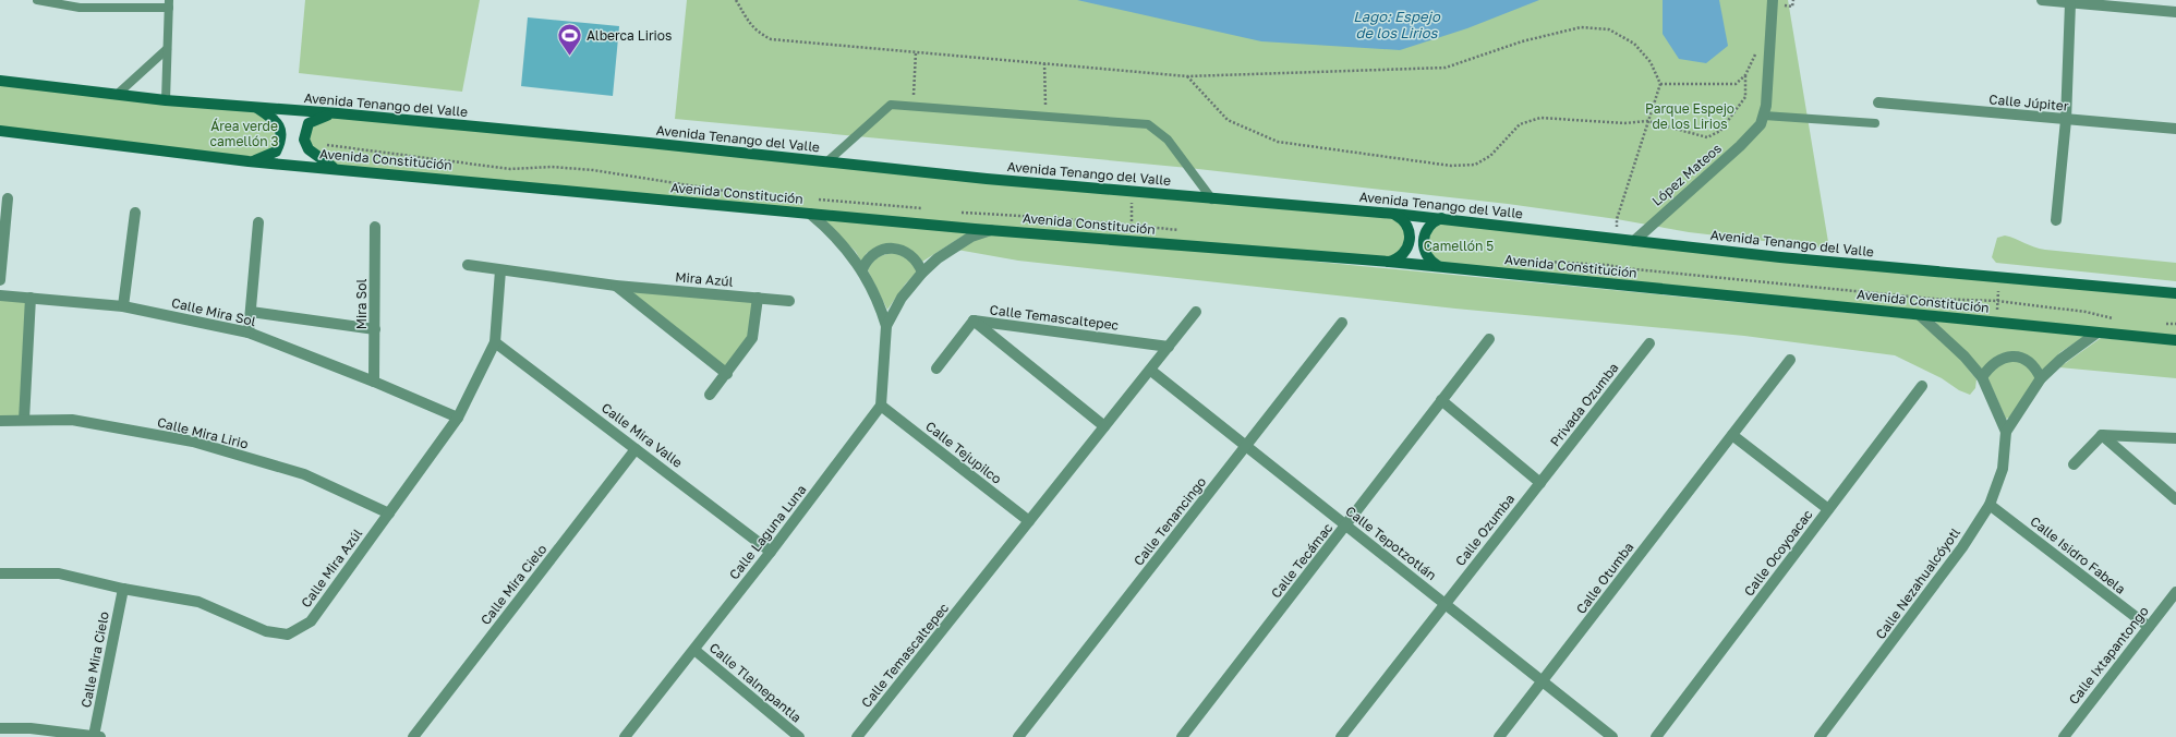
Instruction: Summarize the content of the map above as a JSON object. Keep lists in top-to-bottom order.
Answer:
{
  "streets": {
    "main road": ["Avenida Tenango del Valle", "Avenida Constitución"],
    "street": [
      "Calle Júpiter",
      "López Mateos",
      "Mira Azúl",
      "Mira Sol",
      "Calle Mira Sol",
      "Calle Temascaltepec",
      "Privada Ozumba",
      "Calle Mira Lirio",
      "Calle Mira Valle",
      "Calle Tejupilco",
      "Calle Tenancingo",
      "Calle Ozumba",
      "Calle Laguna Luna",
      "Calle Tepotzotlán",
      "Calle Ocoyoacac",
      "Calle Isidro Fabela",
      "Calle Tecámac",
      "Calle Mira Azúl",
      "Calle Otumba",
      "Calle Nezahualcóyotl",
      "Calle Mira Cielo",
      "Calle Ixtapantongo",
      "Calle Tlalnepantla"
    ]
  },
  "crossings": [
    ["Avenida Tenango del Valle", "López Mateos"],
    ["Avenida Constitución", "Calle Nezahualcóyotl"],
    ["Mira Azúl", "Calle Mira Azúl"],
    ["Mira Sol", "Calle Mira Sol"],
    ["Calle Mira Sol", "Calle Mira Azúl"],
    ["Calle Temascaltepec", "Calle Tejupilco"],
    ["Calle Temascaltepec", "Calle Tepotzotlán"],
    ["Privada Ozumba", "Calle Ozumba"],
    ["Calle Mira Lirio", "Calle Mira Azúl"],
    ["Calle Mira Valle", "Calle Laguna Luna"],
    ["Calle Mira Valle", "Calle Mira Azúl"],
    ["Calle Mira Valle", "Calle Mira Cielo"],
    ["Calle Tejupilco", "Calle Laguna Luna"],
    ["Calle Tenancingo", "Calle Tepotzotlán"],
    ["Calle Ozumba", "Calle Tepotzotlán"],
    ["Calle Laguna Luna", "Calle Tlalnepantla"],
    ["Calle Tepotzotlán", "Calle Tecámac"],
    ["Calle Tepotzotlán", "Calle Otumba"],
    ["Calle Isidro Fabela", "Calle Nezahualcóyotl"],
    ["Calle Isidro Fabela", "Calle Ixtapantongo"],
    ["Calle Mira Azúl", "Calle Mira Cielo"]
  ],
  "water": ["Lago: Espejo de los Lirios"],
  "parks": ["Parque Espejo de los Lirios", "Área verde camellón 3", "Camellón 5"],
  "places": {
    "sports": ["Alberca Lirios"]
  }
}
